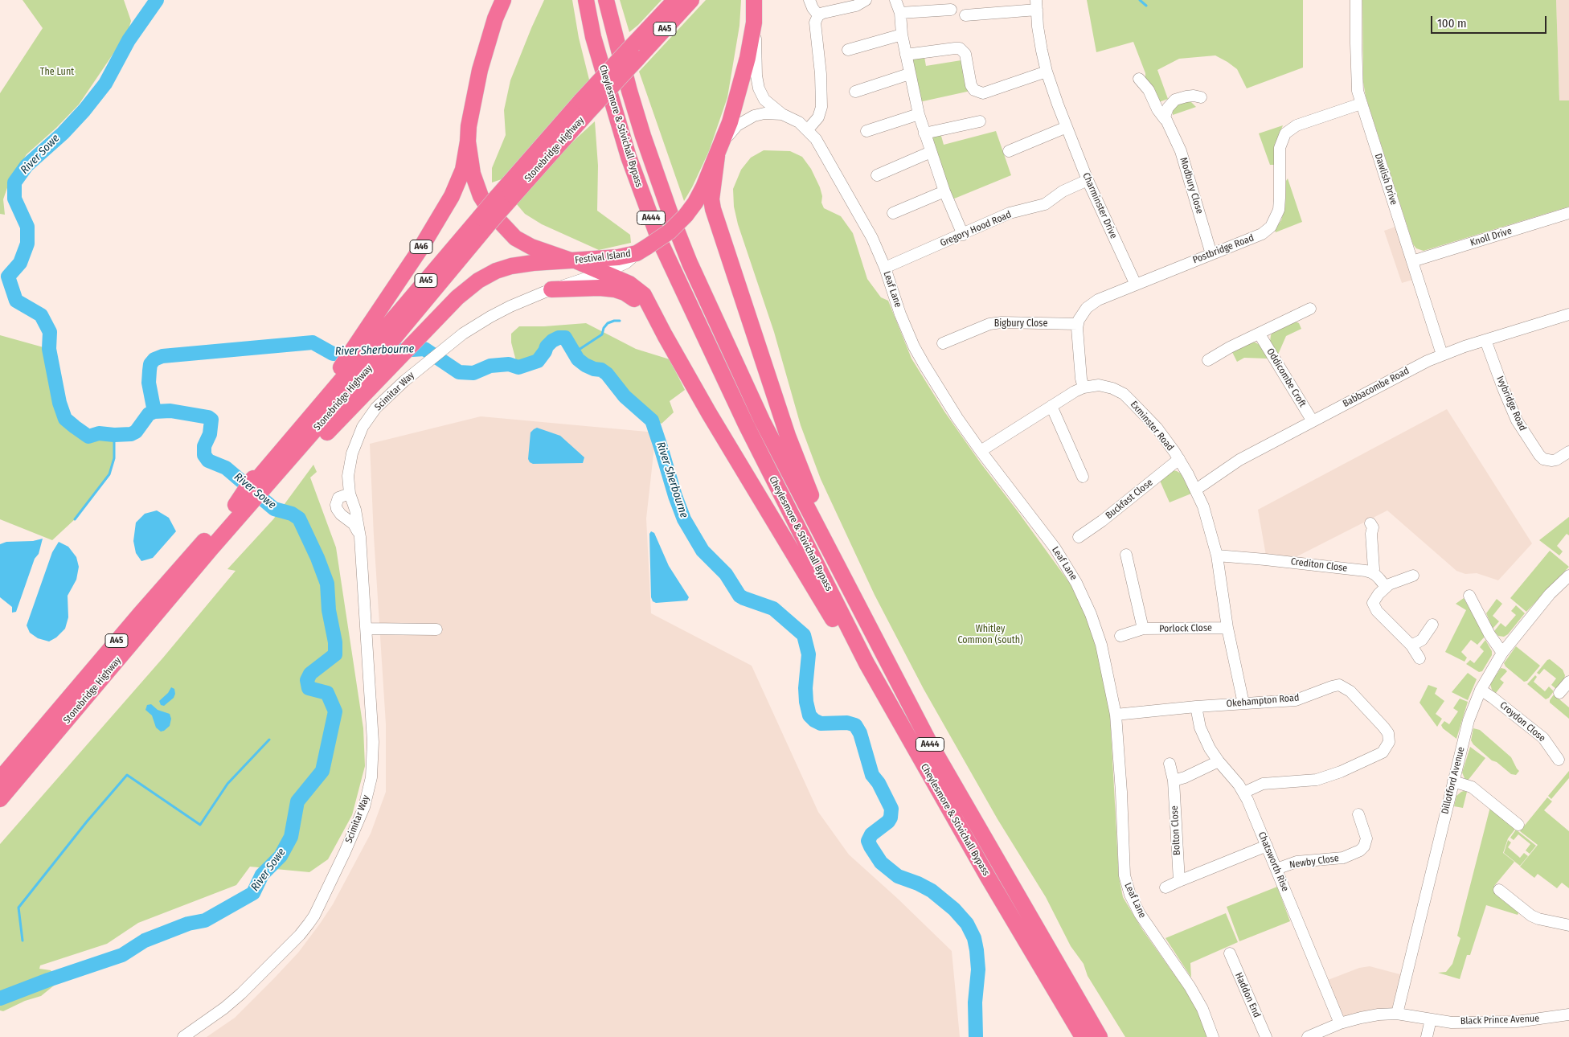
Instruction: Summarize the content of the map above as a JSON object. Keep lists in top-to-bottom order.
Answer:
{
  "streets": {
    "highway": [
      "A45",
      "Cheylesmore & Stivichall Bypass",
      "Stonebridge Highway",
      "A444",
      "A46",
      "Festival Island"
    ],
    "street": [
      "Dawlish Drive",
      "Modbury Close",
      "Charminster Drive",
      "Gregory Hood Road",
      "Knoll Drive",
      "Postbridge Road",
      "Leaf Lane",
      "Bigbury Close",
      "Oddicombe Croft",
      "Babbacombe Road",
      "Scimitar Way",
      "Ivybridge Road",
      "Exminster Road",
      "Buckfast Close",
      "Crediton Close",
      "Porlock Close",
      "Okehampton Road",
      "Croydon Close",
      "Dillotford Avenue",
      "Bolton Close",
      "Chatsworth Rise",
      "Newby Close",
      "Haddon End",
      "Black Prince Avenue"
    ]
  },
  "crossings": [
    ["Stonebridge Highway", "A46"],
    ["Dawlish Drive", "Knoll Drive"],
    ["Dawlish Drive", "Postbridge Road"],
    ["Dawlish Drive", "Babbacombe Road"],
    ["Modbury Close", "Postbridge Road"],
    ["Charminster Drive", "Gregory Hood Road"],
    ["Charminster Drive", "Postbridge Road"],
    ["Gregory Hood Road", "Leaf Lane"],
    ["A46", "Festival Island"],
    ["Postbridge Road", "Bigbury Close"],
    ["Festival Island", "Leaf Lane"],
    ["Festival Island", "Scimitar Way"],
    ["Leaf Lane", "Exminster Road"],
    ["Leaf Lane", "Okehampton Road"],
    ["Oddicombe Croft", "Babbacombe Road"],
    ["Babbacombe Road", "Ivybridge Road"],
    ["Babbacombe Road", "Exminster Road"],
    ["Exminster Road", "Buckfast Close"],
    ["Exminster Road", "Crediton Close"],
    ["Exminster Road", "Porlock Close"],
    ["Exminster Road", "Okehampton Road"],
    ["Okehampton Road", "Chatsworth Rise"],
    ["Croydon Close", "Dillotford Avenue"],
    ["Dillotford Avenue", "Black Prince Avenue"],
    ["Chatsworth Rise", "Newby Close"],
    ["Chatsworth Rise", "Black Prince Avenue"]
  ],
  "water": ["River Sowe", "River Sherbourne"],
  "parks": ["The Lunt", "Whitley Common (south)"],
  "scale_bar": "100 m"
}
